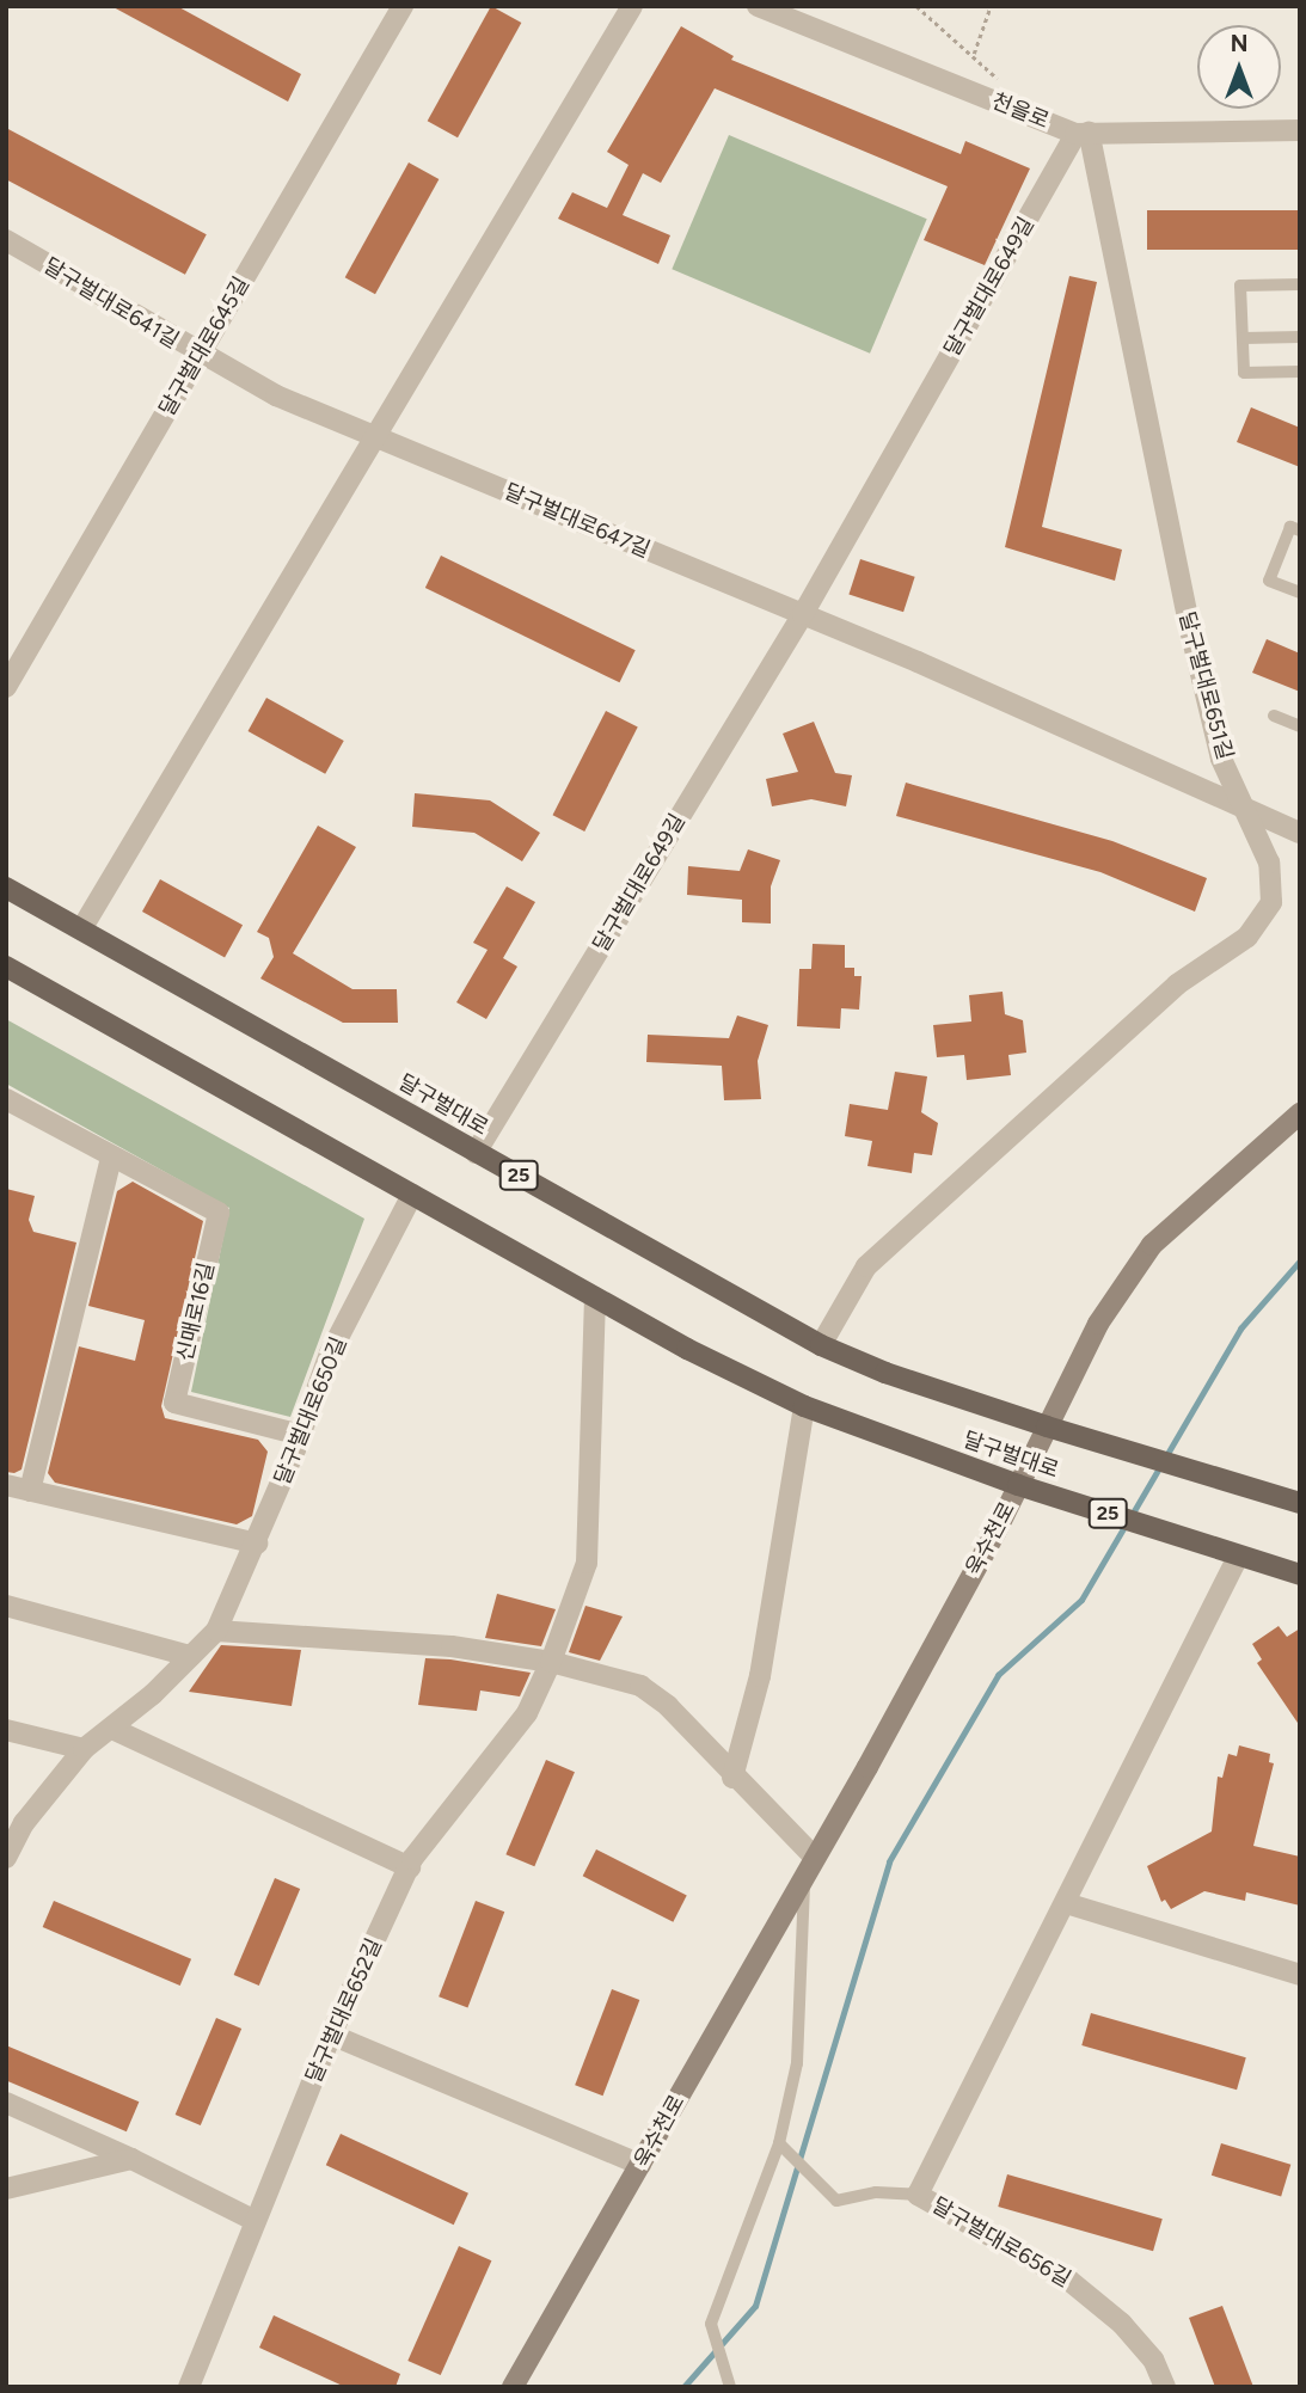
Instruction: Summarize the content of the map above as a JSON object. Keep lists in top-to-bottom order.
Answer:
{
  "streets": {
    "main road": ["달구벌대로", "25", "욱수천로"],
    "street": [
      "천을로",
      "달구벌대로649길",
      "달구벌대로641길",
      "달구벌대로645길",
      "달구벌대로647길",
      "달구벌대로651길",
      "신매로16길",
      "달구벌대로650길",
      "달구벌대로652길",
      "달구벌대로656길"
    ]
  },
  "crossings": [
    ["천을로", "달구벌대로649길"],
    ["천을로", "달구벌대로651길"],
    ["달구벌대로649길", "달구벌대로647길"],
    ["달구벌대로649길", "달구벌대로651길"],
    ["달구벌대로649길", "달구벌대로"],
    ["달구벌대로641길", "달구벌대로645길"],
    ["달구벌대로641길", "달구벌대로647길"],
    ["달구벌대로651길", "달구벌대로"],
    ["달구벌대로", "달구벌대로650길"],
    ["달구벌대로", "욱수천로"],
    ["달구벌대로", "달구벌대로652길"],
    ["달구벌대로", "달구벌대로656길"],
    ["신매로16길", "달구벌대로650길"]
  ],
  "north": "top"
}
